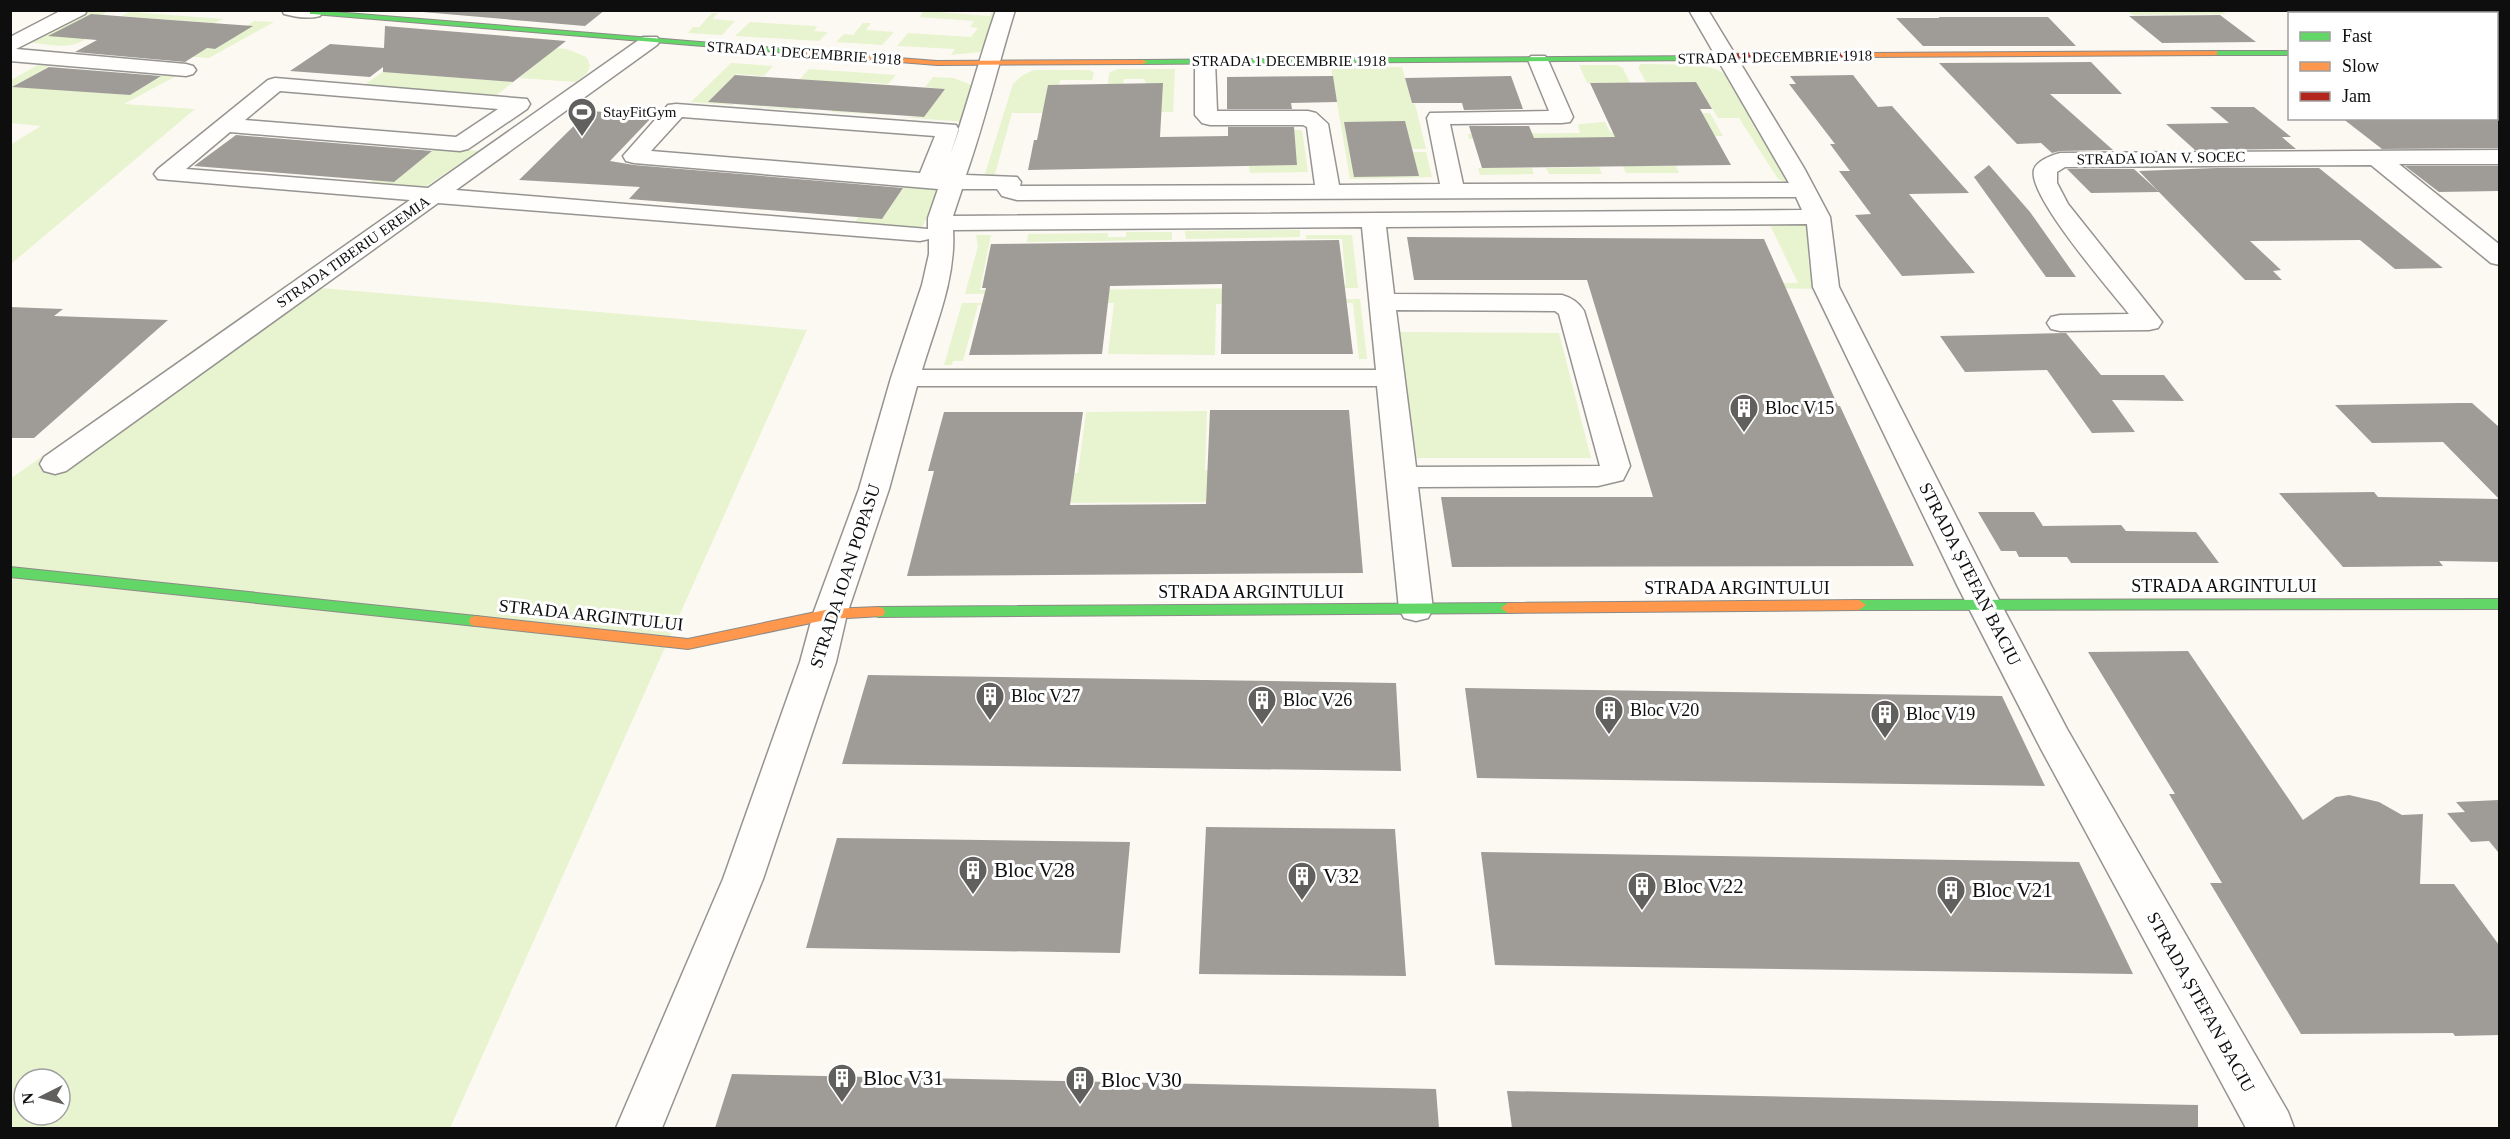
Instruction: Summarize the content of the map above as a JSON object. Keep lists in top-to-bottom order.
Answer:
{
  "streets": {
    "street": [
      "STRADA 1 DECEMBRIE 1918",
      "STRADA IOAN V. SOCEC",
      "STRADA TIBERIU EREMIA",
      "STRADA ȘTEFAN BACIU",
      "STRADA IOAN POPASU",
      "STRADA ARGINTULUI"
    ]
  },
  "crossings": [
    ["STRADA 1 DECEMBRIE 1918", "STRADA TIBERIU EREMIA"],
    ["STRADA 1 DECEMBRIE 1918", "STRADA ȘTEFAN BACIU"],
    ["STRADA 1 DECEMBRIE 1918", "STRADA IOAN POPASU"],
    ["STRADA ȘTEFAN BACIU", "STRADA ARGINTULUI"],
    ["STRADA IOAN POPASU", "STRADA ARGINTULUI"]
  ],
  "places": {
    "sports": ["StayFitGym"],
    "building": [
      "Bloc V15",
      "Bloc V27",
      "Bloc V26",
      "Bloc V20",
      "Bloc V19",
      "Bloc V28",
      "V32",
      "Bloc V22",
      "Bloc V21",
      "Bloc V31",
      "Bloc V30"
    ]
  },
  "legend": ["Fast", "Slow", "Jam"],
  "north": "left"
}
